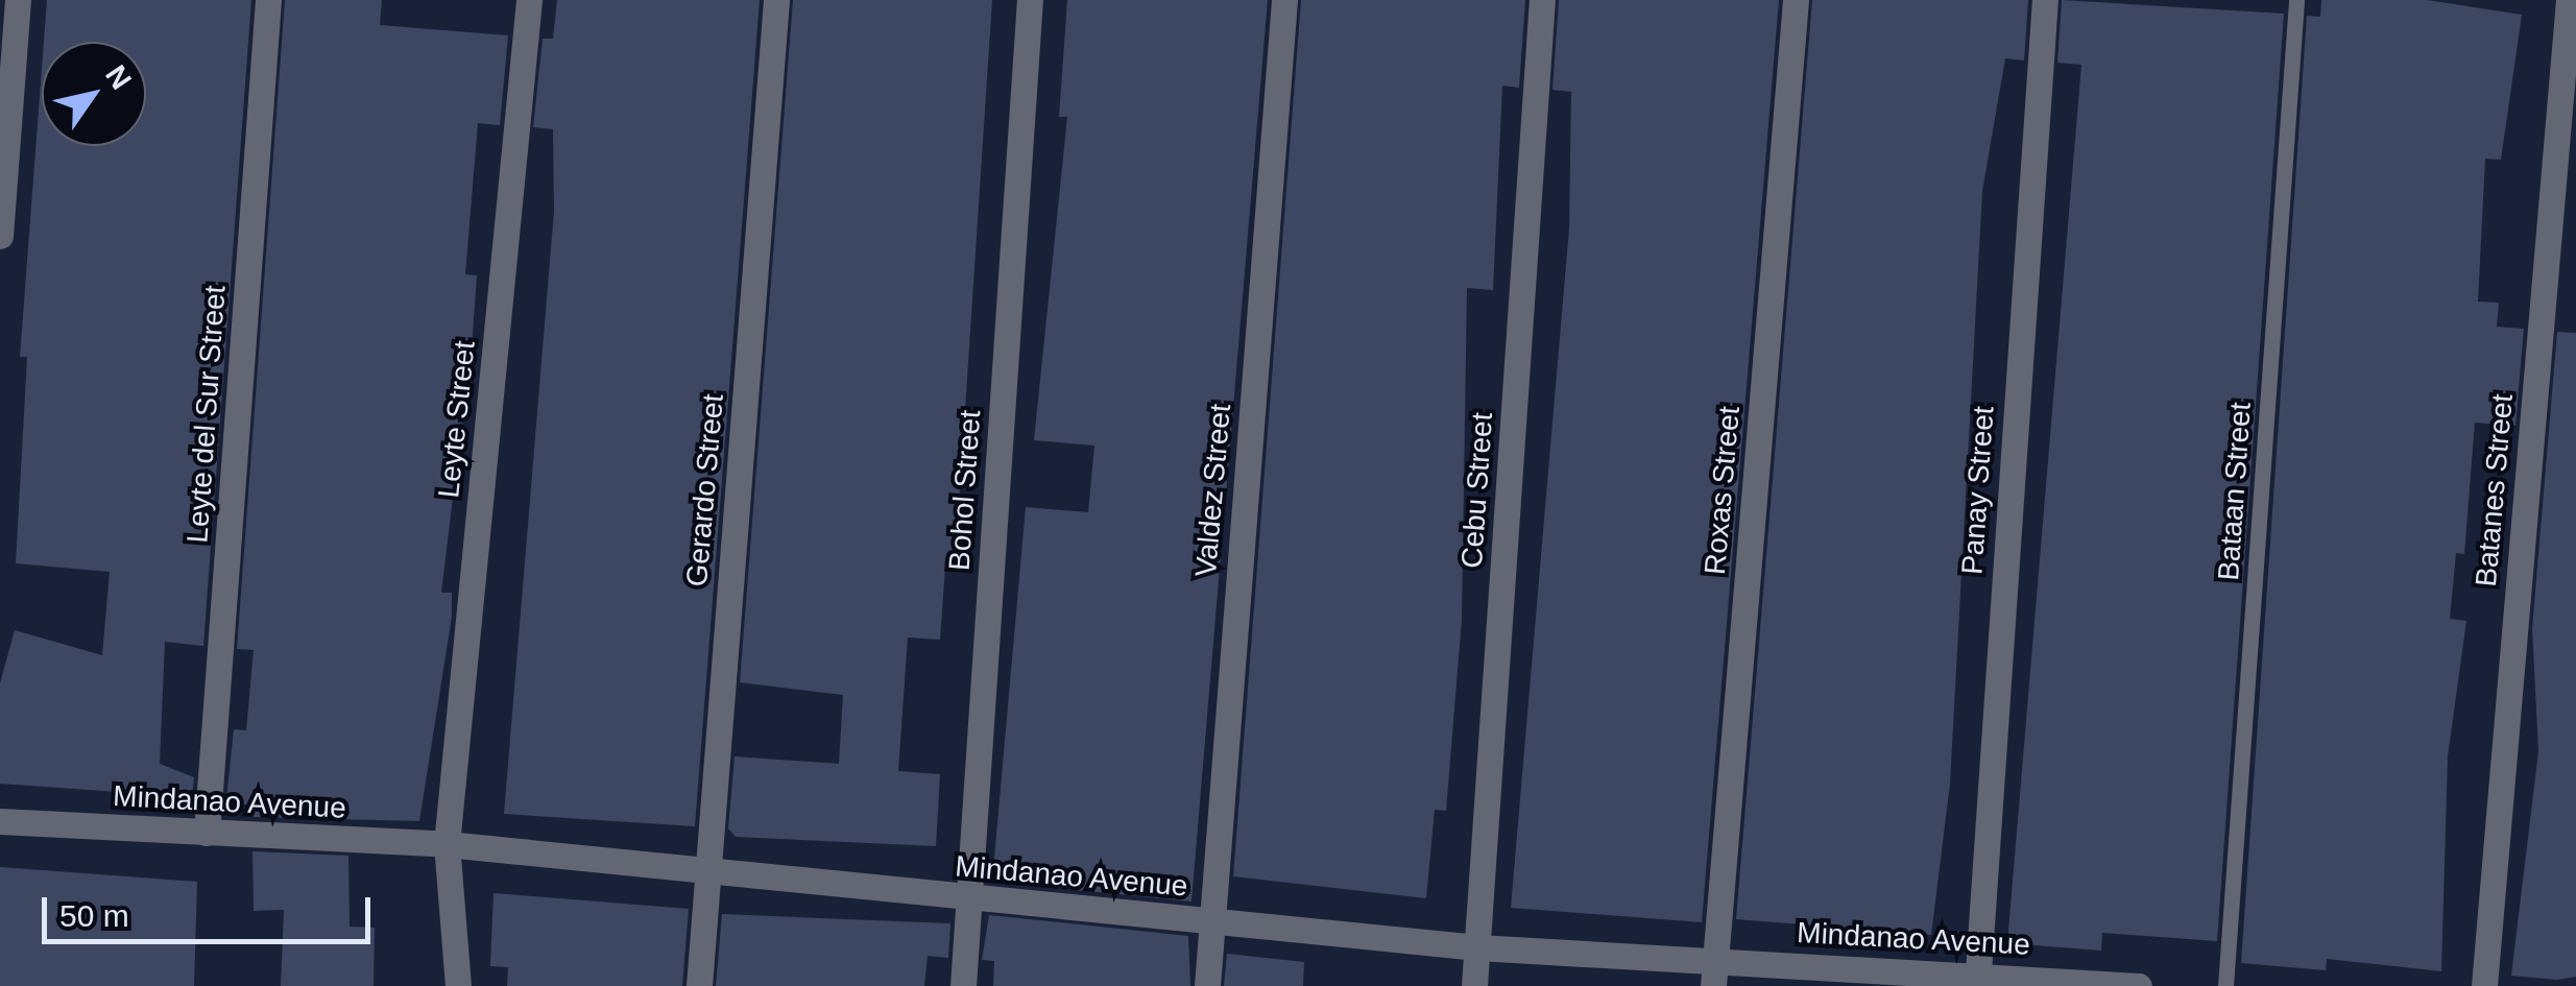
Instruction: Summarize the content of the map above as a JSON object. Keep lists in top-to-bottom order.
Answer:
{
  "streets": {
    "street": [
      "Leyte del Sur Street",
      "Leyte Street",
      "Gerardo Street",
      "Bohol Street",
      "Valdez Street",
      "Cebu Street",
      "Roxas Street",
      "Panay Street",
      "Batanes Street",
      "Mindanao Avenue"
    ],
    "lane": ["Bataan Street"]
  },
  "crossings": [
    ["Leyte del Sur Street", "Mindanao Avenue"],
    ["Leyte Street", "Mindanao Avenue"],
    ["Gerardo Street", "Mindanao Avenue"],
    ["Bohol Street", "Mindanao Avenue"],
    ["Valdez Street", "Mindanao Avenue"],
    ["Cebu Street", "Mindanao Avenue"],
    ["Roxas Street", "Mindanao Avenue"],
    ["Panay Street", "Mindanao Avenue"]
  ],
  "scale_bar": "50 m",
  "north": "top right"
}
